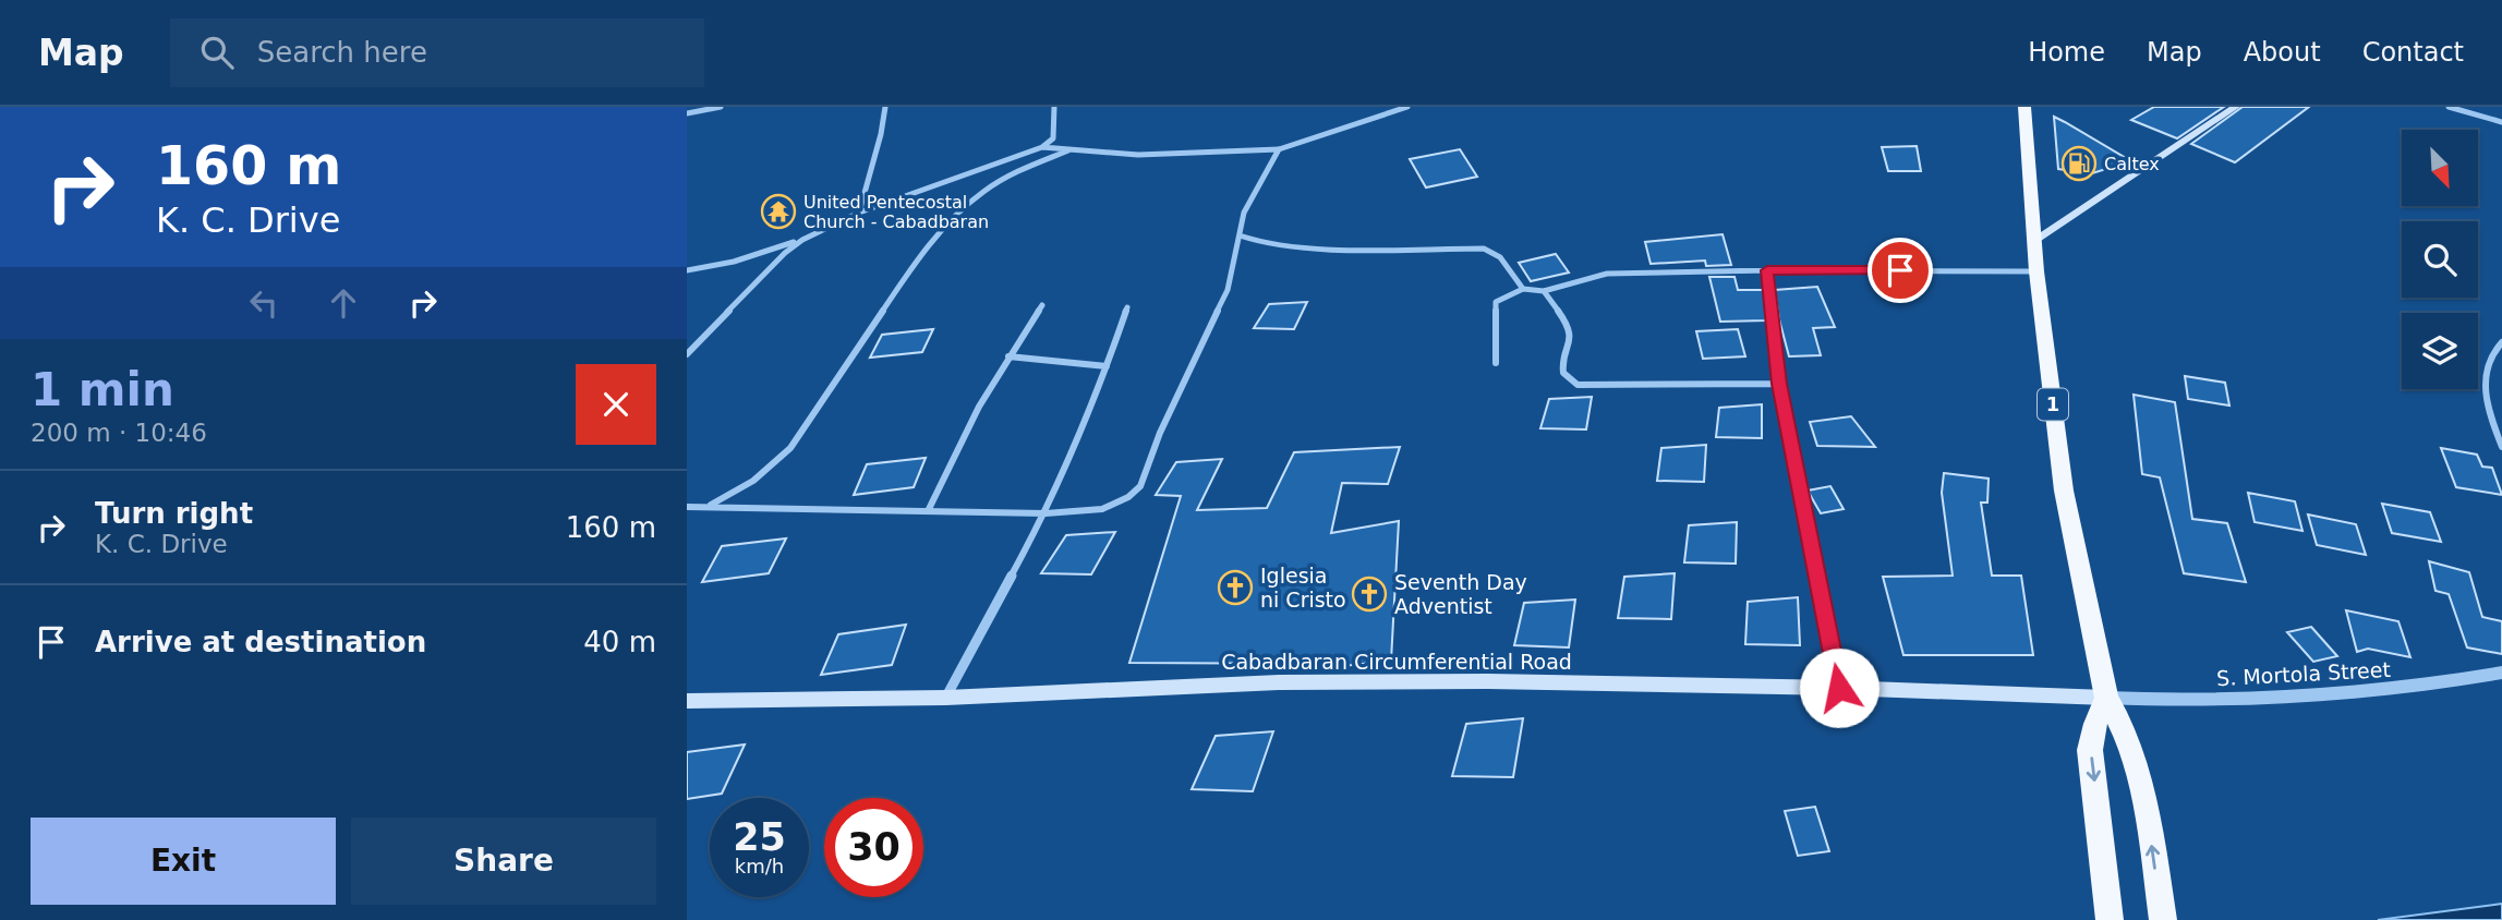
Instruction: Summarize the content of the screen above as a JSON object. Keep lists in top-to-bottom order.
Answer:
{
  "streets": {
    "highway": ["1"],
    "main road": ["Cabadbaran Circumferential Road"],
    "street": ["S. Mortola Street"]
  },
  "crossings": [
    ["1", "Cabadbaran Circumferential Road"],
    ["1", "S. Mortola Street"],
    ["Cabadbaran Circumferential Road", "S. Mortola Street"]
  ],
  "places": {
    "fuel station": ["Caltex"],
    "temple": ["United Pentecostal Church - Cabadbaran"],
    "church": ["Iglesia ni Cristo", "Seventh Day Adventist"]
  },
  "north": "bottom right",
  "page": {
    "header": "Map",
    "search": "Search here",
    "nav": [
      "Home",
      "Map",
      "About",
      "Contact"
    ],
    "turn": ["160 m", "K. C. Drive"],
    "heading": ["1 min", "200 m · 10:46"],
    "list": [
      {
        "name": "Turn right",
        "note": "K. C. Drive",
        "value": "160 m"
      },
      {
        "name": "Arrive at destination",
        "value": "40 m"
      }
    ],
    "speed": "25 km/h",
    "limit": "30",
    "buttons": ["Exit", "Share"]
  }
}
